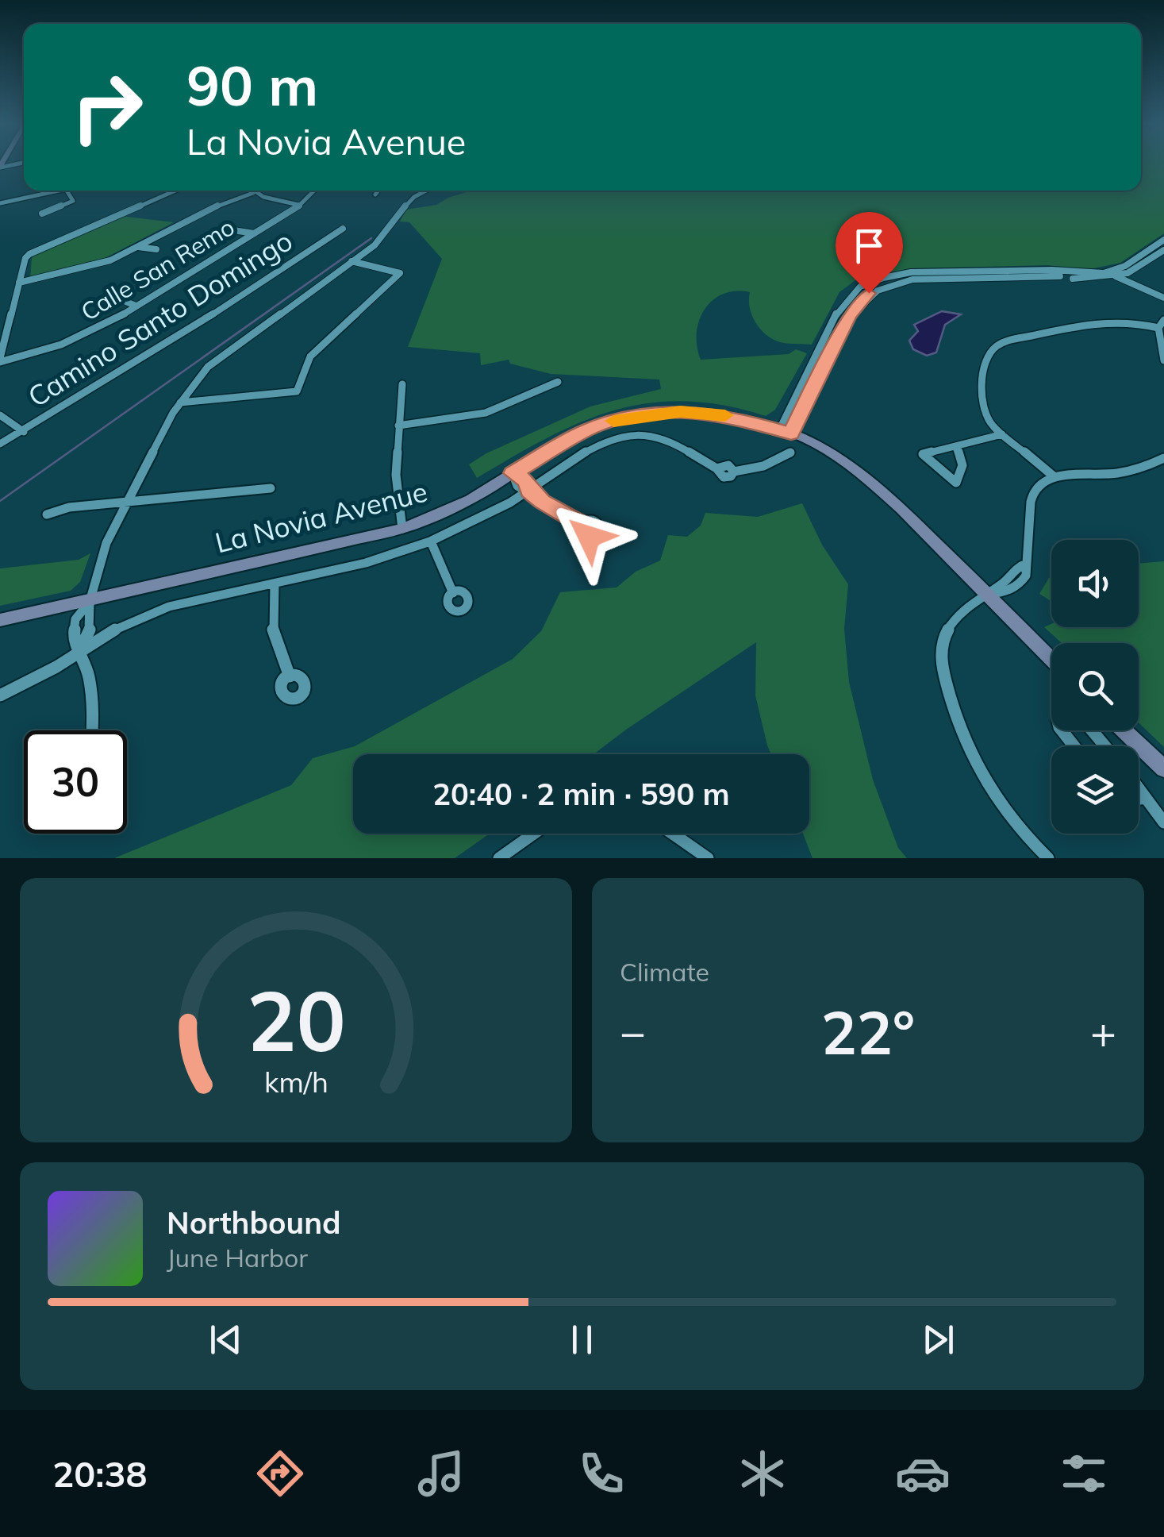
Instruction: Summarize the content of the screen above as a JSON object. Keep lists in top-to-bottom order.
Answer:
{
  "streets": {
    "main road": ["La Novia Avenue"],
    "street": ["Calle San Remo", "Camino Santo Domingo"]
  },
  "page": {
    "turn": ["90 m", "La Novia Avenue"],
    "limit": "30",
    "trip": "20:40 · 2 min · 590 m",
    "tile": "Climate",
    "heat": ["−", "22°", "+"],
    "song": ["Northbound", "June Harbor"],
    "tabs": "20:38",
    "gauge": ["20", "km/h"]
  }
}
